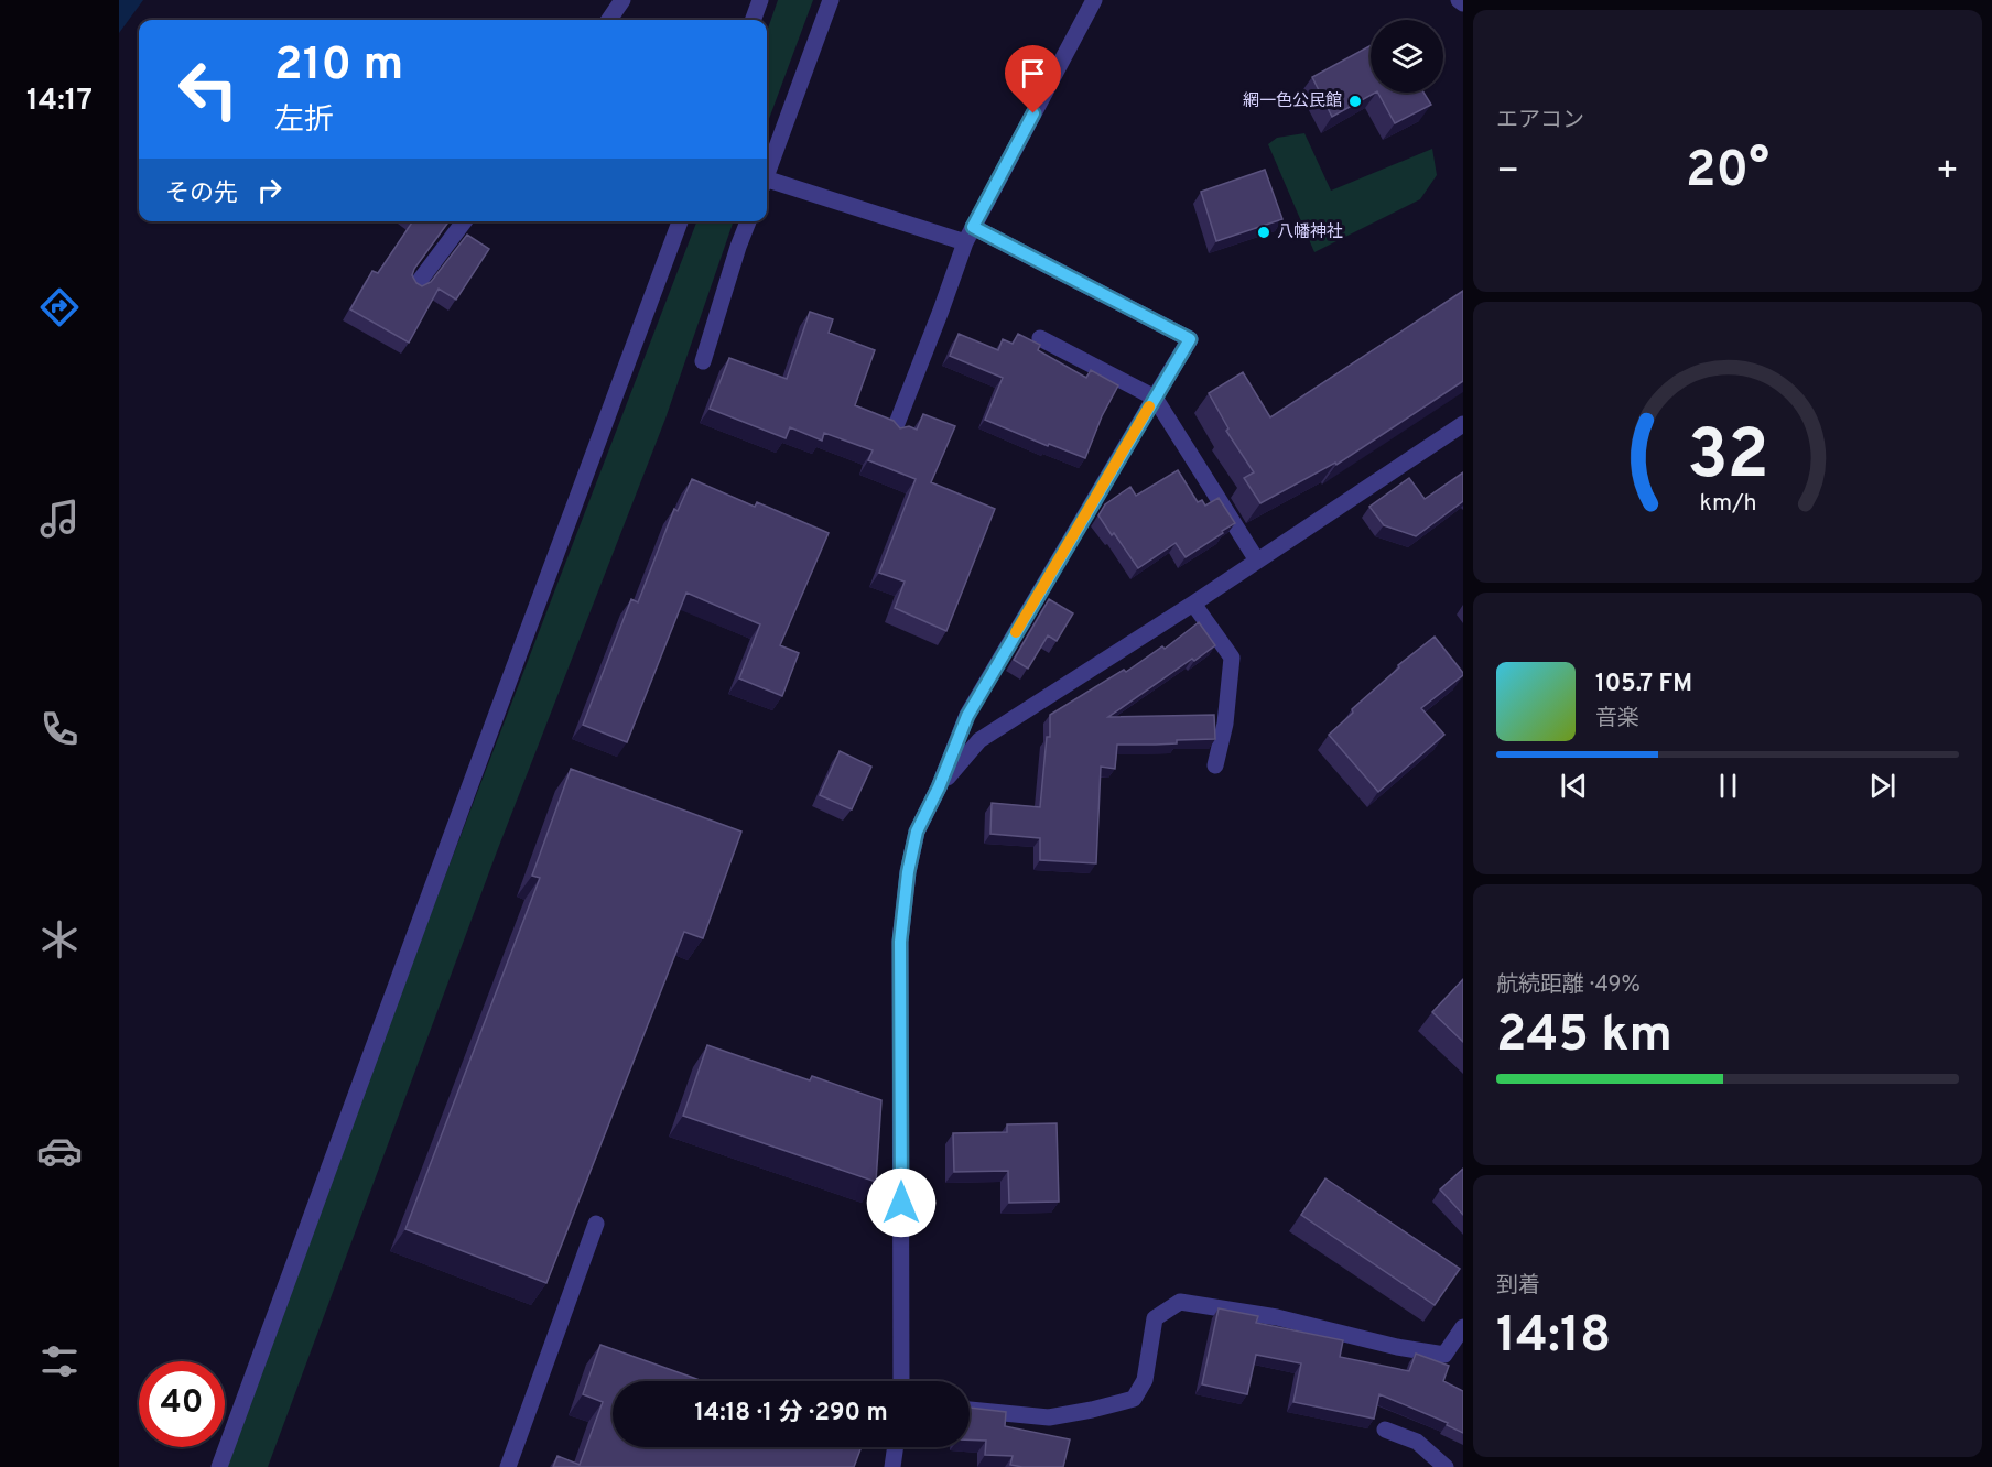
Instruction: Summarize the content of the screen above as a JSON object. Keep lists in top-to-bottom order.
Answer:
{
  "places": ["網一色公民館", "八幡神社"],
  "page": {
    "tabs": "14:17",
    "tile": [
      "エアコン",
      ["航続距離 · 49%", "245 km"],
      ["到着", "14:18"]
    ],
    "turn": ["210 m", "左折"],
    "heat": ["−", "20°", "+"],
    "then": "その先",
    "song": ["105.7 FM", "音楽"],
    "limit": "40",
    "trip": "14:18 · 1 分 · 290 m",
    "gauge": ["32", "km/h"]
  }
}
